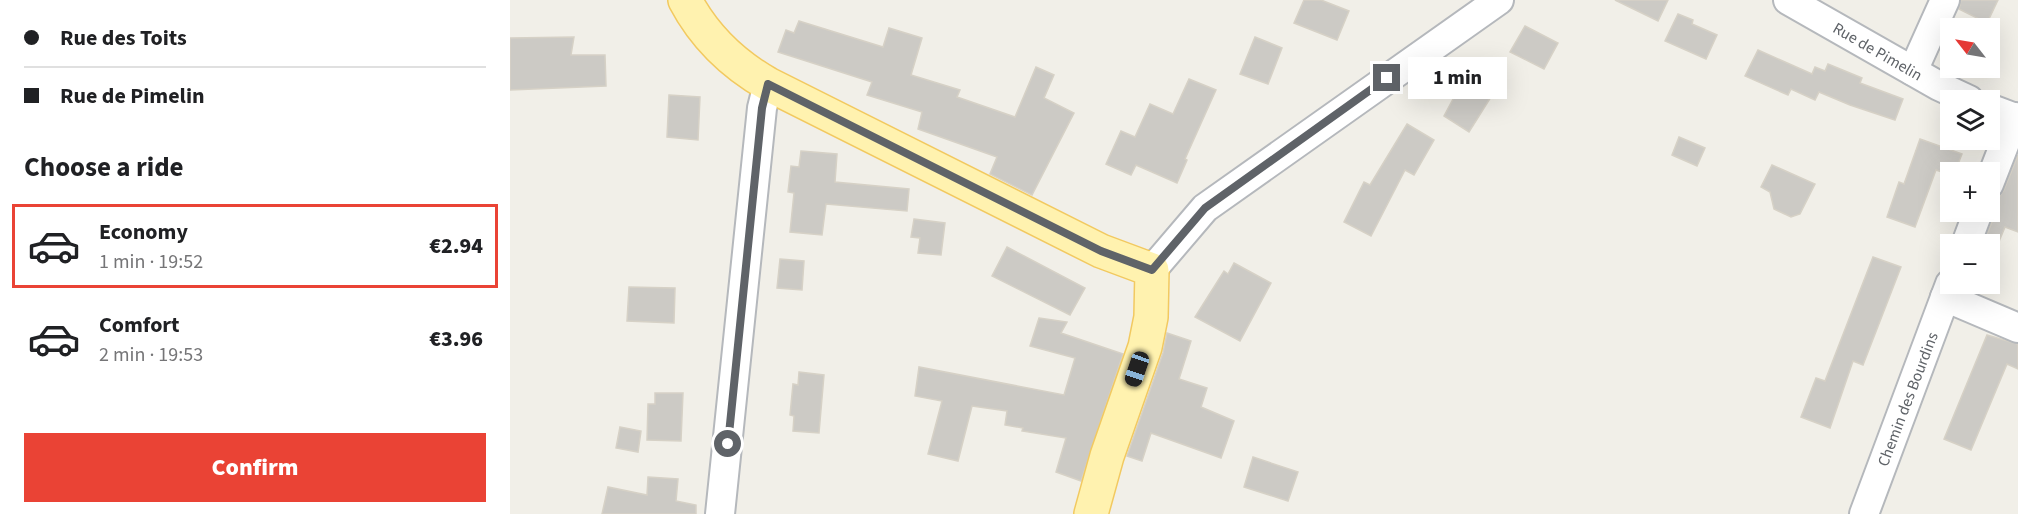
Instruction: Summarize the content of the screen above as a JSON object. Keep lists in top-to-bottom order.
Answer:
{
  "streets": {
    "street": ["Rue de Pimelin", "Chemin des Bourdins"]
  },
  "north": "top left",
  "page": {
    "banner": ["Rue des Toits", "Rue de Pimelin"],
    "map_buttons": ["+", "−"],
    "bubble": "1 min",
    "heading": "Choose a ride",
    "list": [
      {
        "name": "Economy",
        "note": "1 min · 19:52",
        "value": "€2.94"
      },
      {
        "name": "Comfort",
        "note": "2 min · 19:53",
        "value": "€3.96"
      }
    ],
    "buttons": "Confirm"
  }
}
